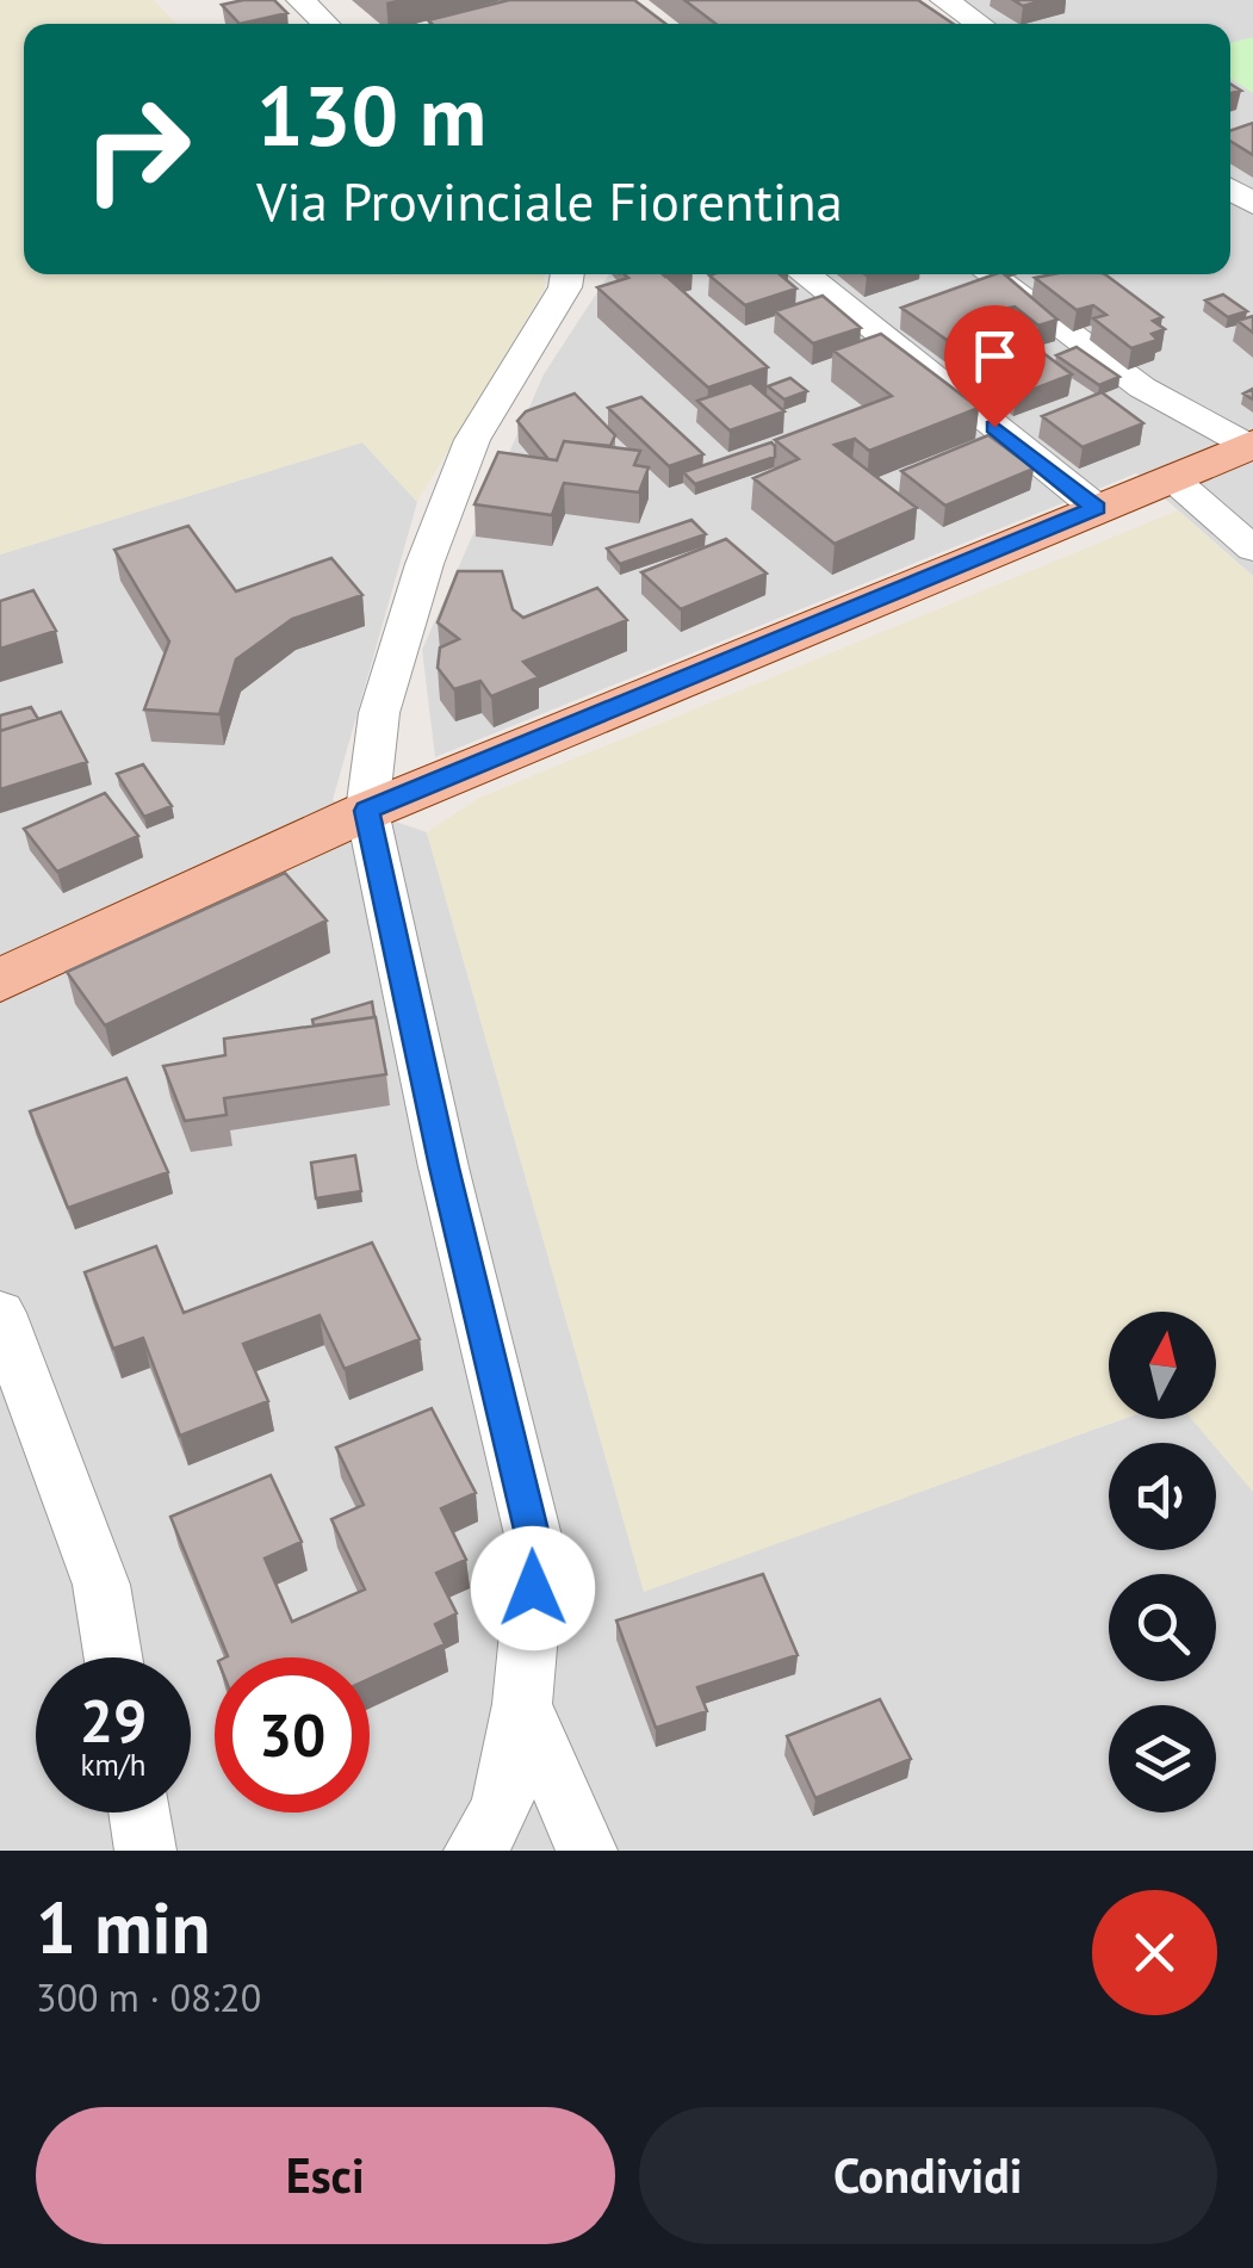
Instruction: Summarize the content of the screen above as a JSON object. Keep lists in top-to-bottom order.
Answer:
{
  "north": "top",
  "page": {
    "turn": ["130 m", "Via Provinciale Fiorentina"],
    "speed": "29 km/h",
    "limit": "30",
    "heading": ["1 min", "300 m · 08:20"],
    "buttons": ["Esci", "Condividi"]
  }
}
